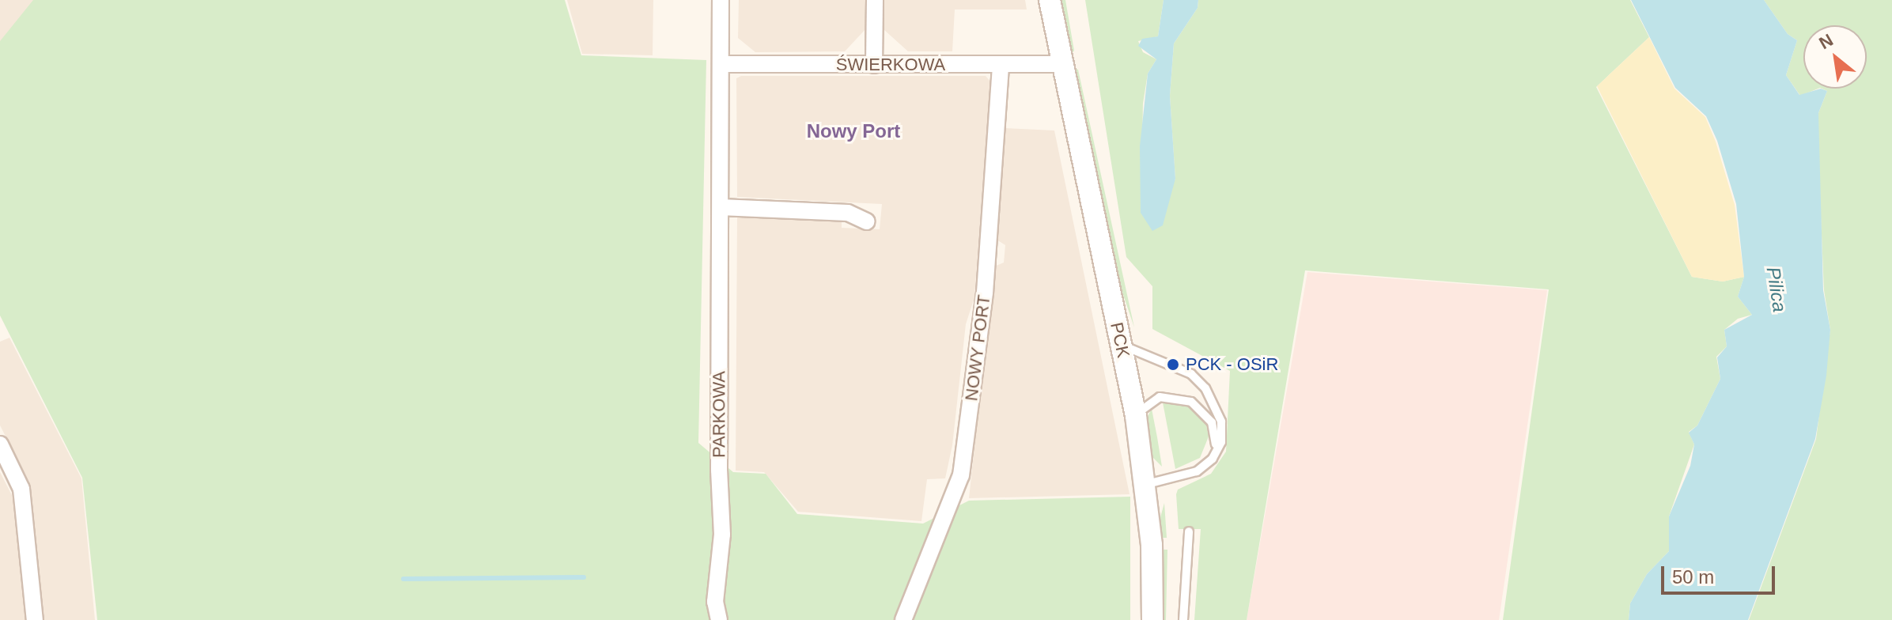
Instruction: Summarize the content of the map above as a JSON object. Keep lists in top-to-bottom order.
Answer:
{
  "streets": {
    "street": [
      "ŚWIERKOWA",
      "PCK",
      "NOWY PORT",
      "PARKOWA"
    ]
  },
  "crossings": [
    ["ŚWIERKOWA", "PCK"],
    ["ŚWIERKOWA", "NOWY PORT"],
    ["ŚWIERKOWA", "PARKOWA"]
  ],
  "districts": ["Nowy Port"],
  "water": ["Pilica"],
  "places": ["PCK - OSiR"],
  "scale_bar": "50 m",
  "north": "top left"
}
